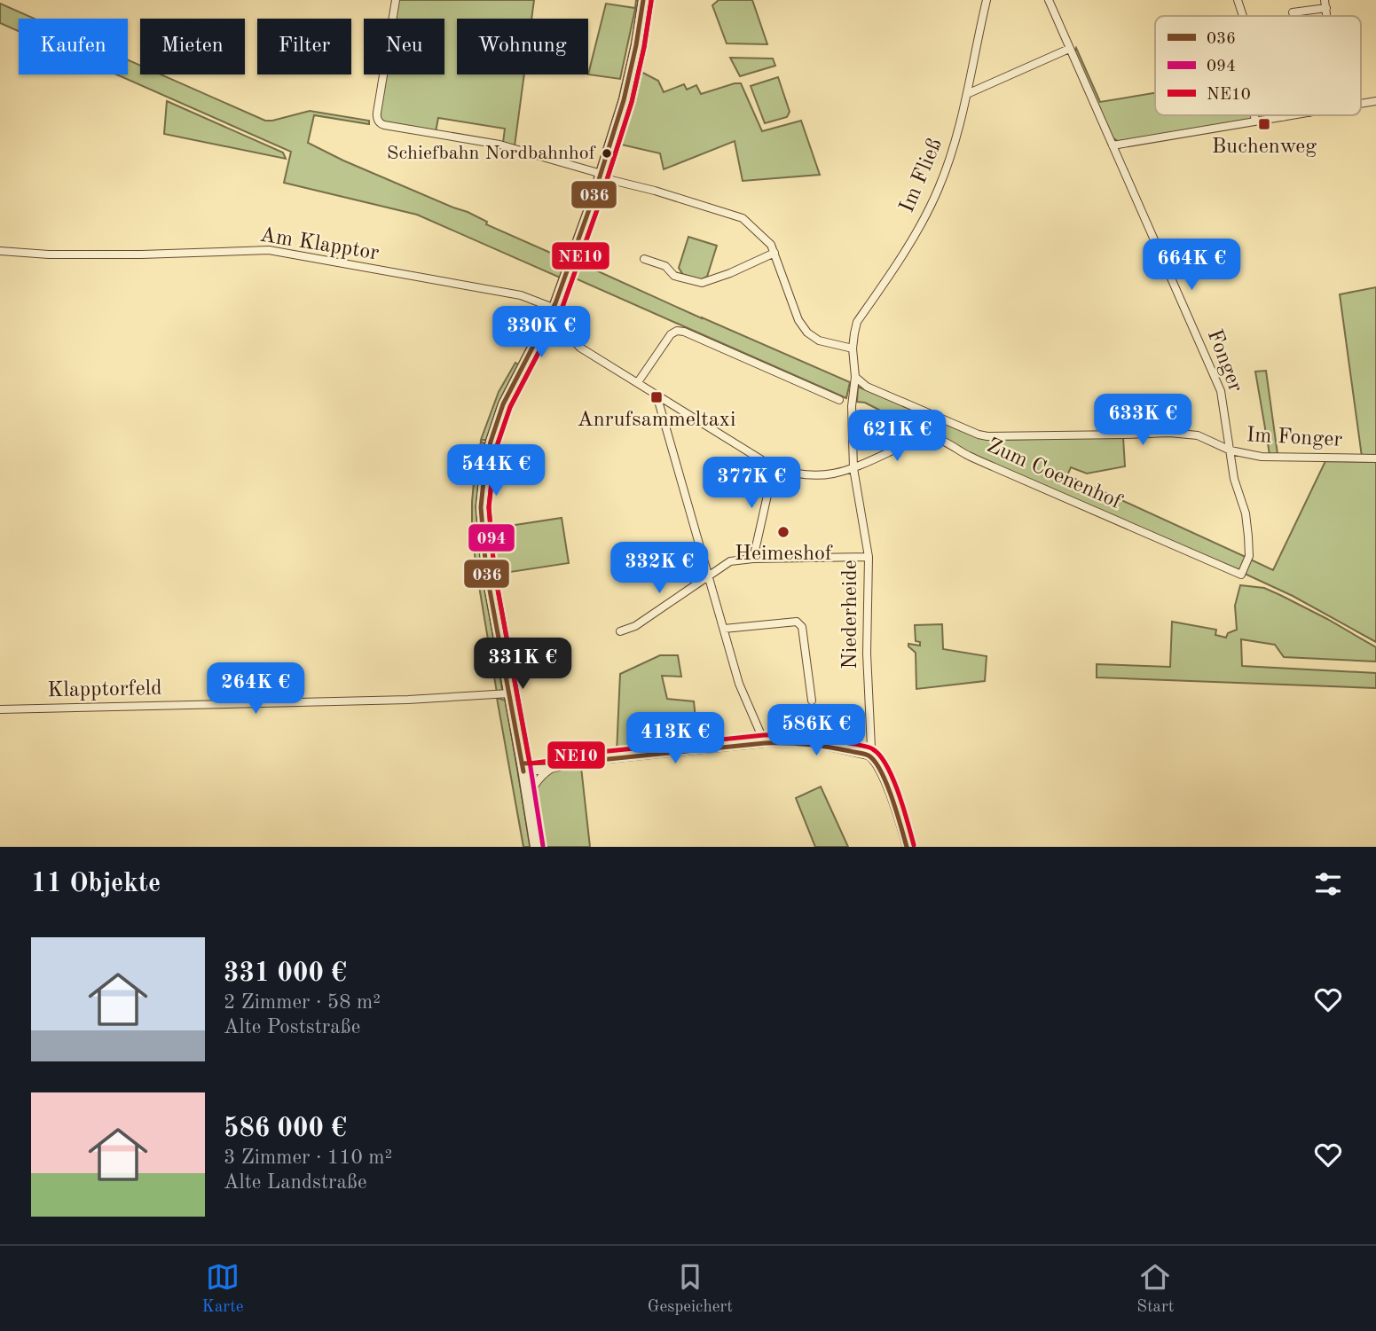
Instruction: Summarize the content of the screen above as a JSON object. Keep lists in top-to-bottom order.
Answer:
{
  "streets": {
    "street": [
      "Im Fließ",
      "Am Klapptor",
      "Fonger",
      "Im Fonger",
      "Zum Coenenhof",
      "Niederheide",
      "Klapptorfeld"
    ]
  },
  "crossings": [
    ["Im Fließ", "Niederheide"],
    ["Am Klapptor", "Zum Coenenhof"],
    ["Fonger", "Im Fonger"],
    ["Fonger", "Zum Coenenhof"],
    ["Im Fonger", "Niederheide"],
    ["Zum Coenenhof", "Niederheide"]
  ],
  "places": {
    "transit": ["Buchenweg", "Anrufsammeltaxi"],
    "other": ["Schiefbahn Nordbahnhof", "Heimeshof"]
  },
  "lines": ["transit line 036", "transit line 094", "transit line NE10"],
  "legend": ["036", "094", "NE10"],
  "page": {
    "chip": [
      "Kaufen",
      "Mieten",
      "Filter",
      "Neu",
      "Wohnung"
    ],
    "price": [
      "664K €",
      "330K €",
      "633K €",
      "621K €",
      "544K €",
      "377K €",
      "332K €",
      "331K €",
      "264K €",
      "586K €",
      "413K €"
    ],
    "heading": "11 Objekte",
    "list": [
      {
        "name": "331 000 €",
        "note": "2 Zimmer · 58 m² · Alte Poststraße"
      },
      {
        "name": "586 000 €",
        "note": "3 Zimmer · 110 m² · Alte Landstraße"
      }
    ],
    "tabs": ["Karte", "Gespeichert", "Start"]
  }
}
